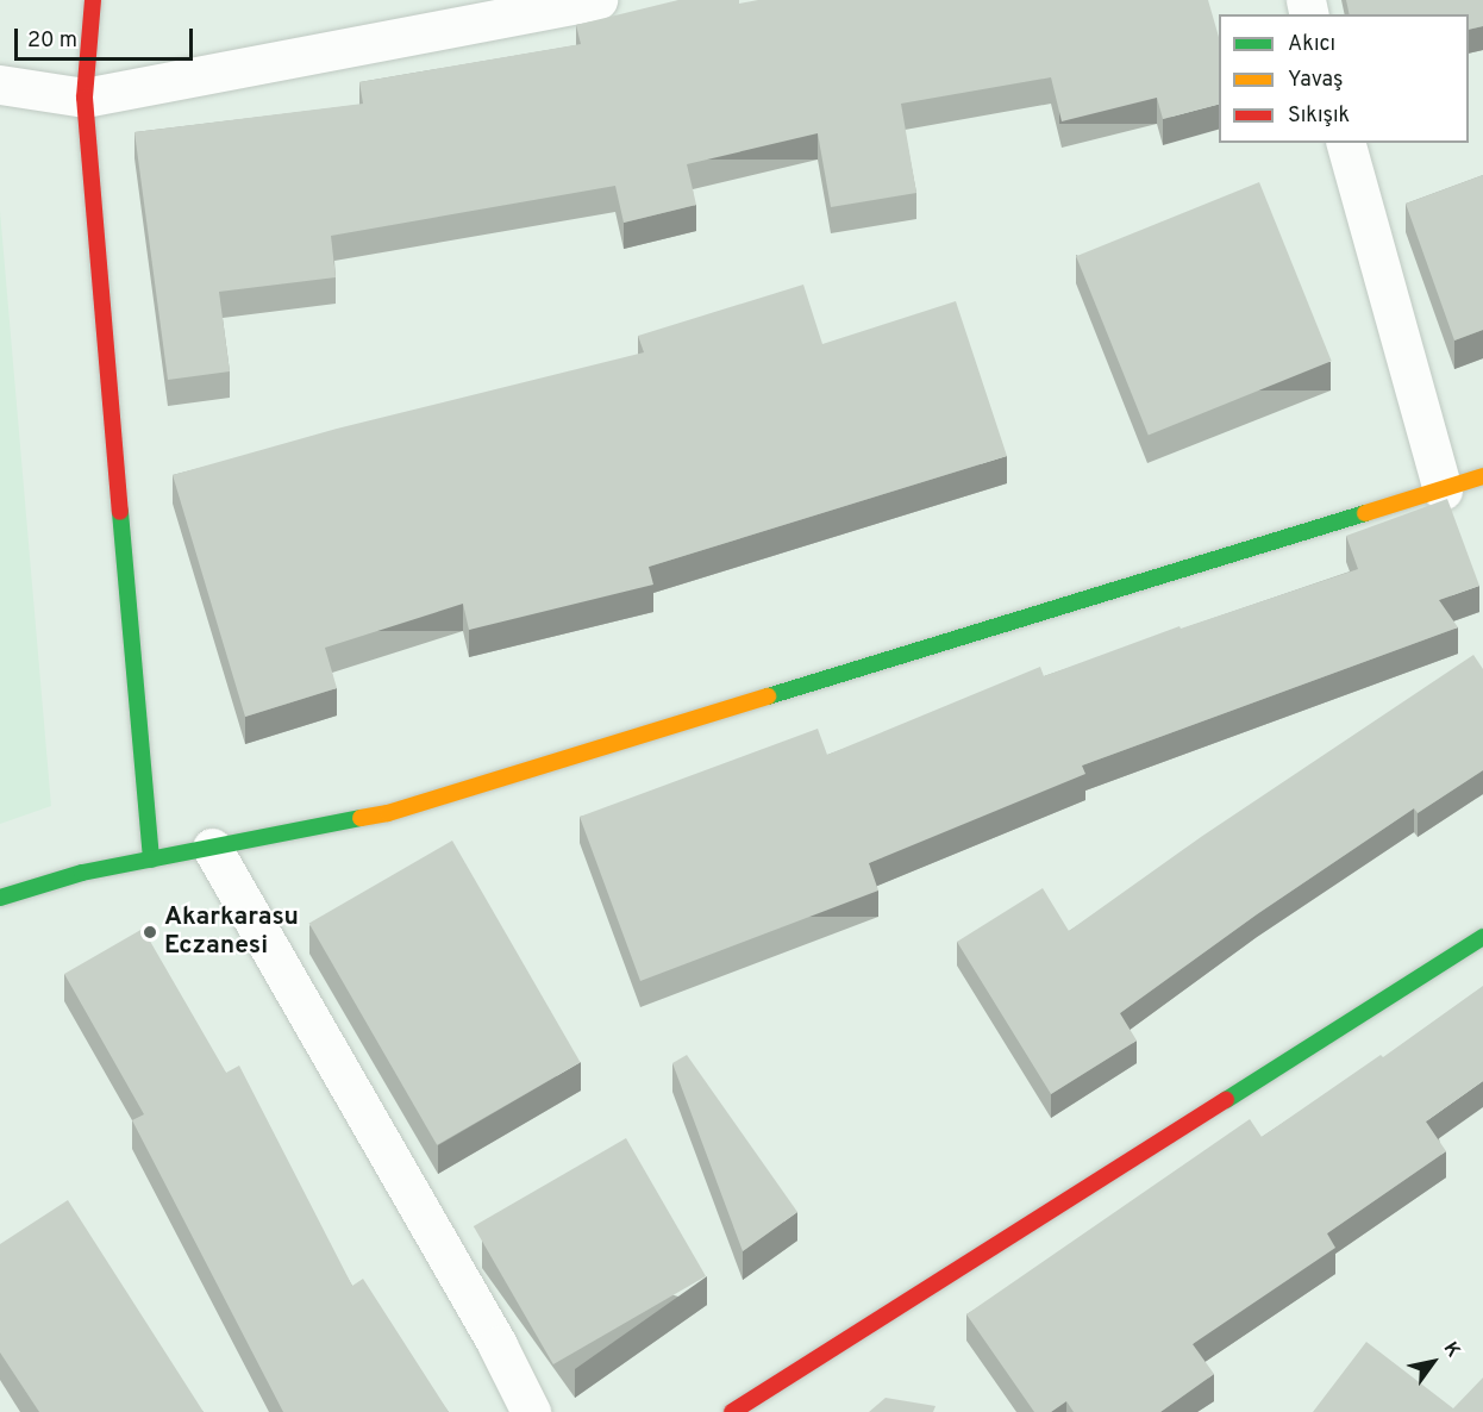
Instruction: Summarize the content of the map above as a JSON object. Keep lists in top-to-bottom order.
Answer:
{
  "places": ["Akarkarasu Eczanesi"],
  "legend": ["Akıcı", "Yavaş", "Sıkışık"],
  "scale_bar": "20 m",
  "north": "top right"
}
